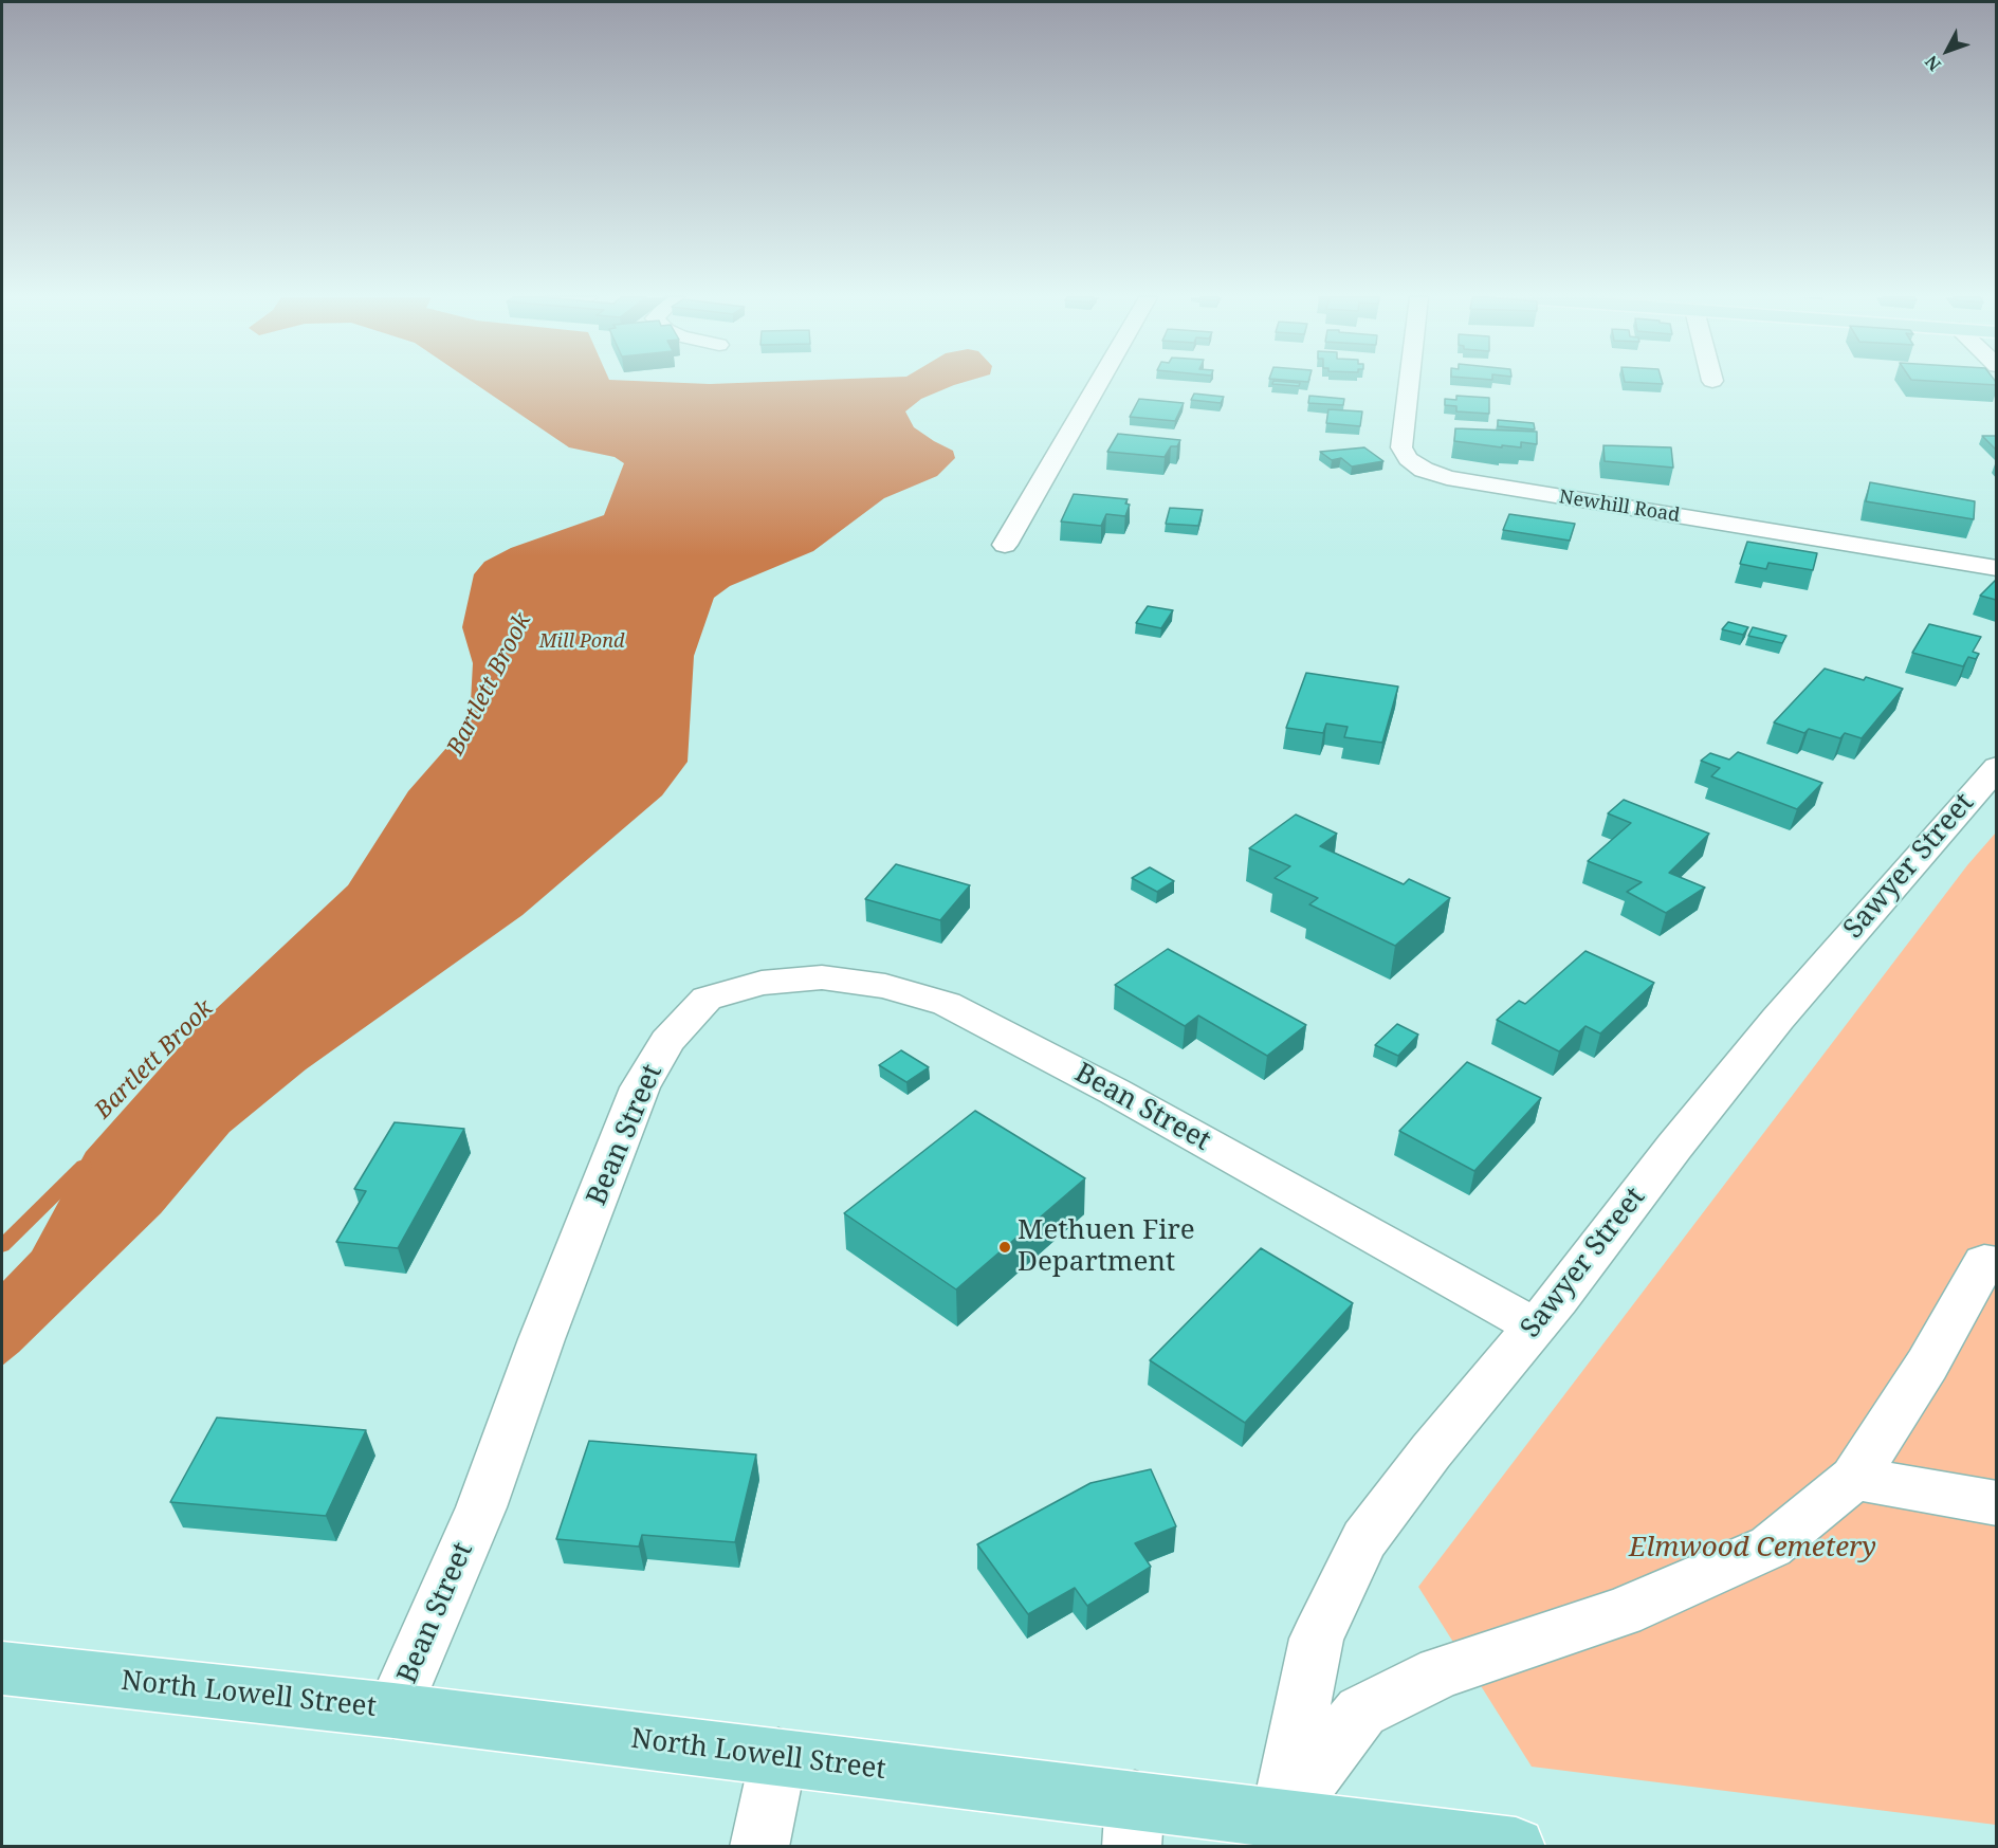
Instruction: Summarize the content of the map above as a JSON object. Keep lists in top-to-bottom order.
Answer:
{
  "streets": {
    "main road": ["North Lowell Street"],
    "street": ["Newhill Road", "Sawyer Street", "Bean Street"]
  },
  "crossings": [
    ["Sawyer Street", "Bean Street"],
    ["Sawyer Street", "North Lowell Street"],
    ["Bean Street", "North Lowell Street"]
  ],
  "water": ["Mill Pond", "Bartlett Brook"],
  "parks": ["Elmwood Cemetery"],
  "places": ["Methuen Fire Department"],
  "north": "bottom left"
}
